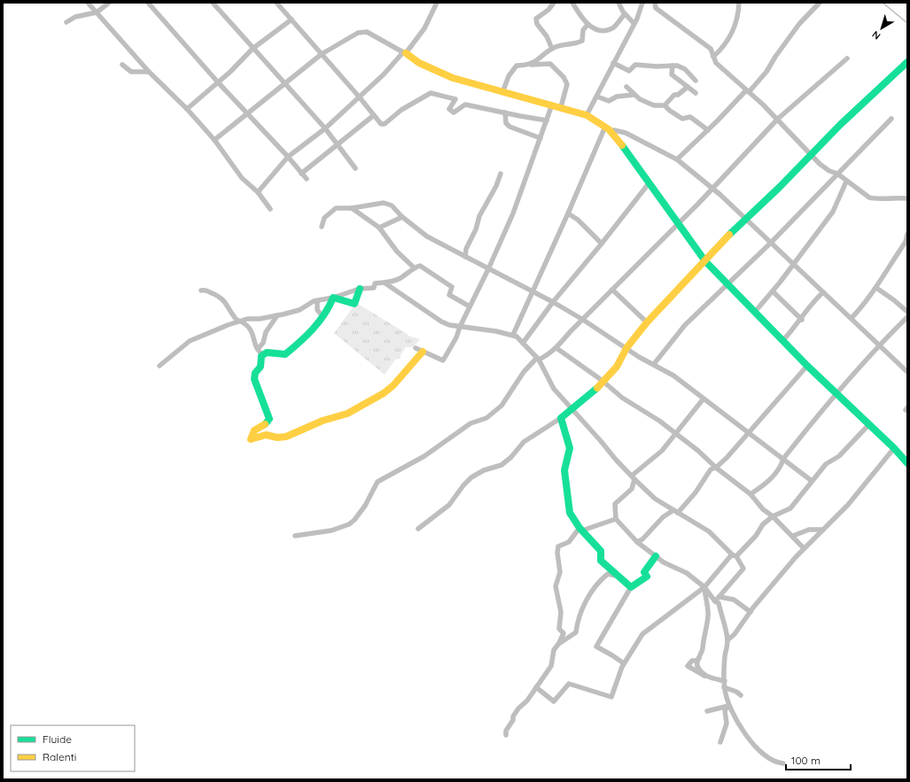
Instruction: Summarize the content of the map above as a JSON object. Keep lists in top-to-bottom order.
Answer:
{
  "legend": ["Fluide", "Ralenti"],
  "scale_bar": "100 m",
  "north": "bottom left"
}
